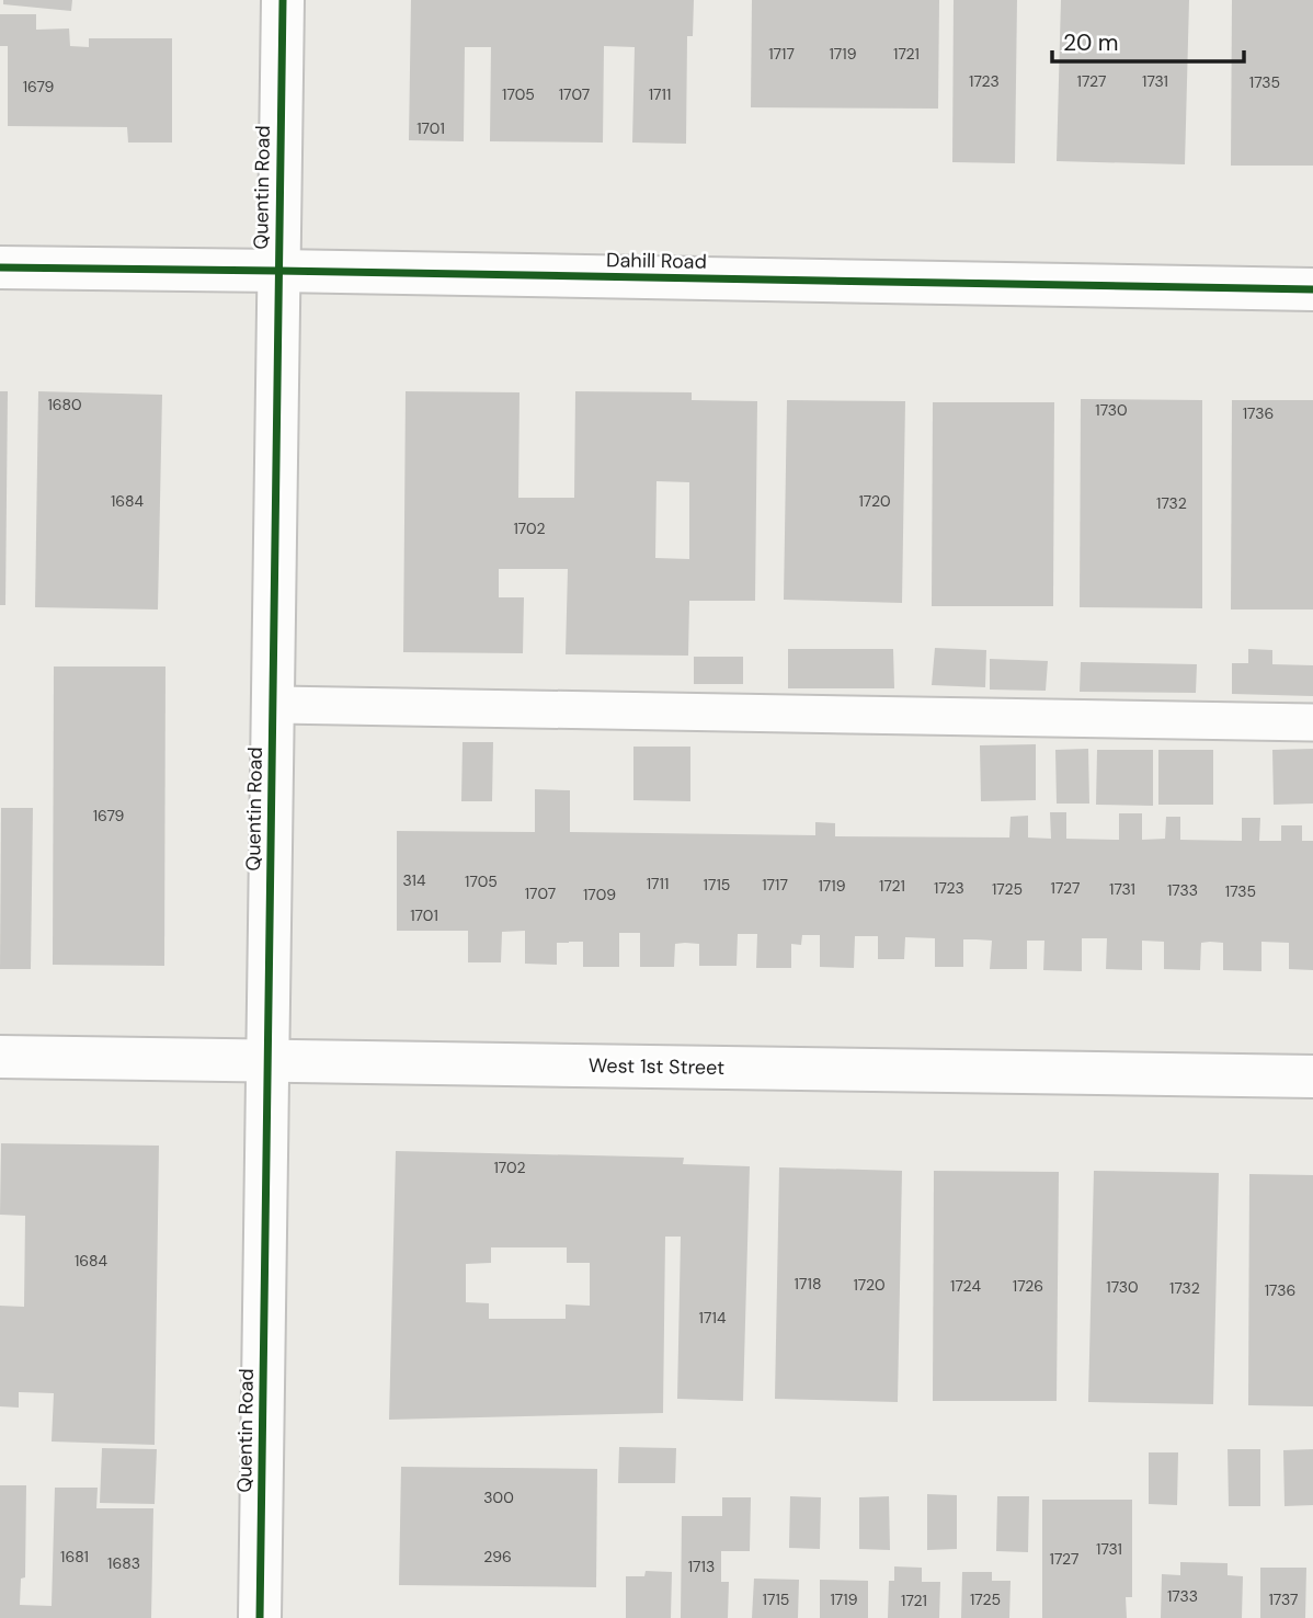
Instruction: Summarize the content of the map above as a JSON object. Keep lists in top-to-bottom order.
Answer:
{
  "streets": {
    "street": ["Quentin Road", "Dahill Road", "West 1st Street"]
  },
  "crossings": [
    ["Quentin Road", "Dahill Road"],
    ["Quentin Road", "West 1st Street"]
  ],
  "house_numbers": [
    "1717",
    "1719",
    "1721",
    "1723",
    "1727",
    "1731",
    "1735",
    "1679",
    "1705",
    "1707",
    "1711",
    "1701",
    "1680",
    "1730",
    "1736",
    "1684",
    "1720",
    "1732",
    "1702",
    "1679",
    "314",
    "1705",
    "1711",
    "1715",
    "1717",
    "1719",
    "1721",
    "1723",
    "1727",
    "1725",
    "1731",
    "1733",
    "1735",
    "1707",
    "1709",
    "1701",
    "1702",
    "1684",
    "1718",
    "1720",
    "1724",
    "1726",
    "1730",
    "1732",
    "1736",
    "1714",
    "300",
    "1731",
    "1681",
    "296",
    "1727",
    "1683",
    "1713",
    "1733",
    "1715",
    "1719",
    "1725",
    "1737",
    "1721"
  ],
  "scale_bar": "20 m"
}
